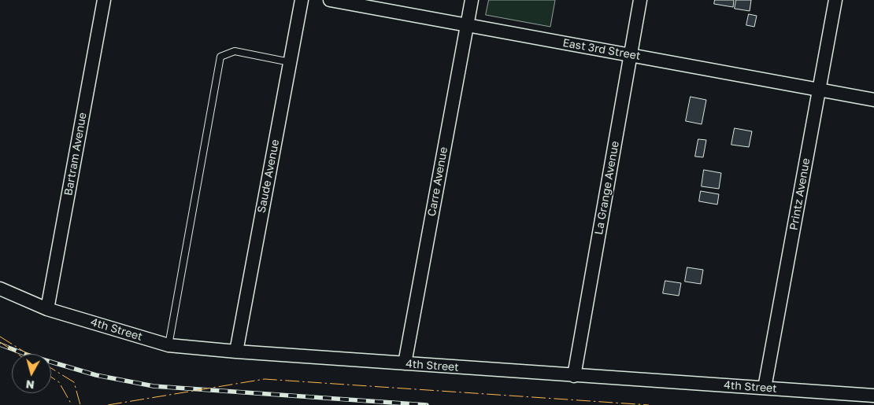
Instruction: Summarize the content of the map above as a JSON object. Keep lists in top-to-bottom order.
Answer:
{
  "streets": {
    "street": [
      "East 3rd Street",
      "Bartram Avenue",
      "Saude Avenue",
      "Carre Avenue",
      "La Grange Avenue",
      "Printz Avenue",
      "4th Street"
    ]
  },
  "crossings": [
    ["East 3rd Street", "Carre Avenue"],
    ["East 3rd Street", "La Grange Avenue"],
    ["East 3rd Street", "Printz Avenue"],
    ["Bartram Avenue", "4th Street"],
    ["Saude Avenue", "4th Street"],
    ["Carre Avenue", "4th Street"],
    ["La Grange Avenue", "4th Street"],
    ["Printz Avenue", "4th Street"]
  ],
  "north": "bottom"
}
